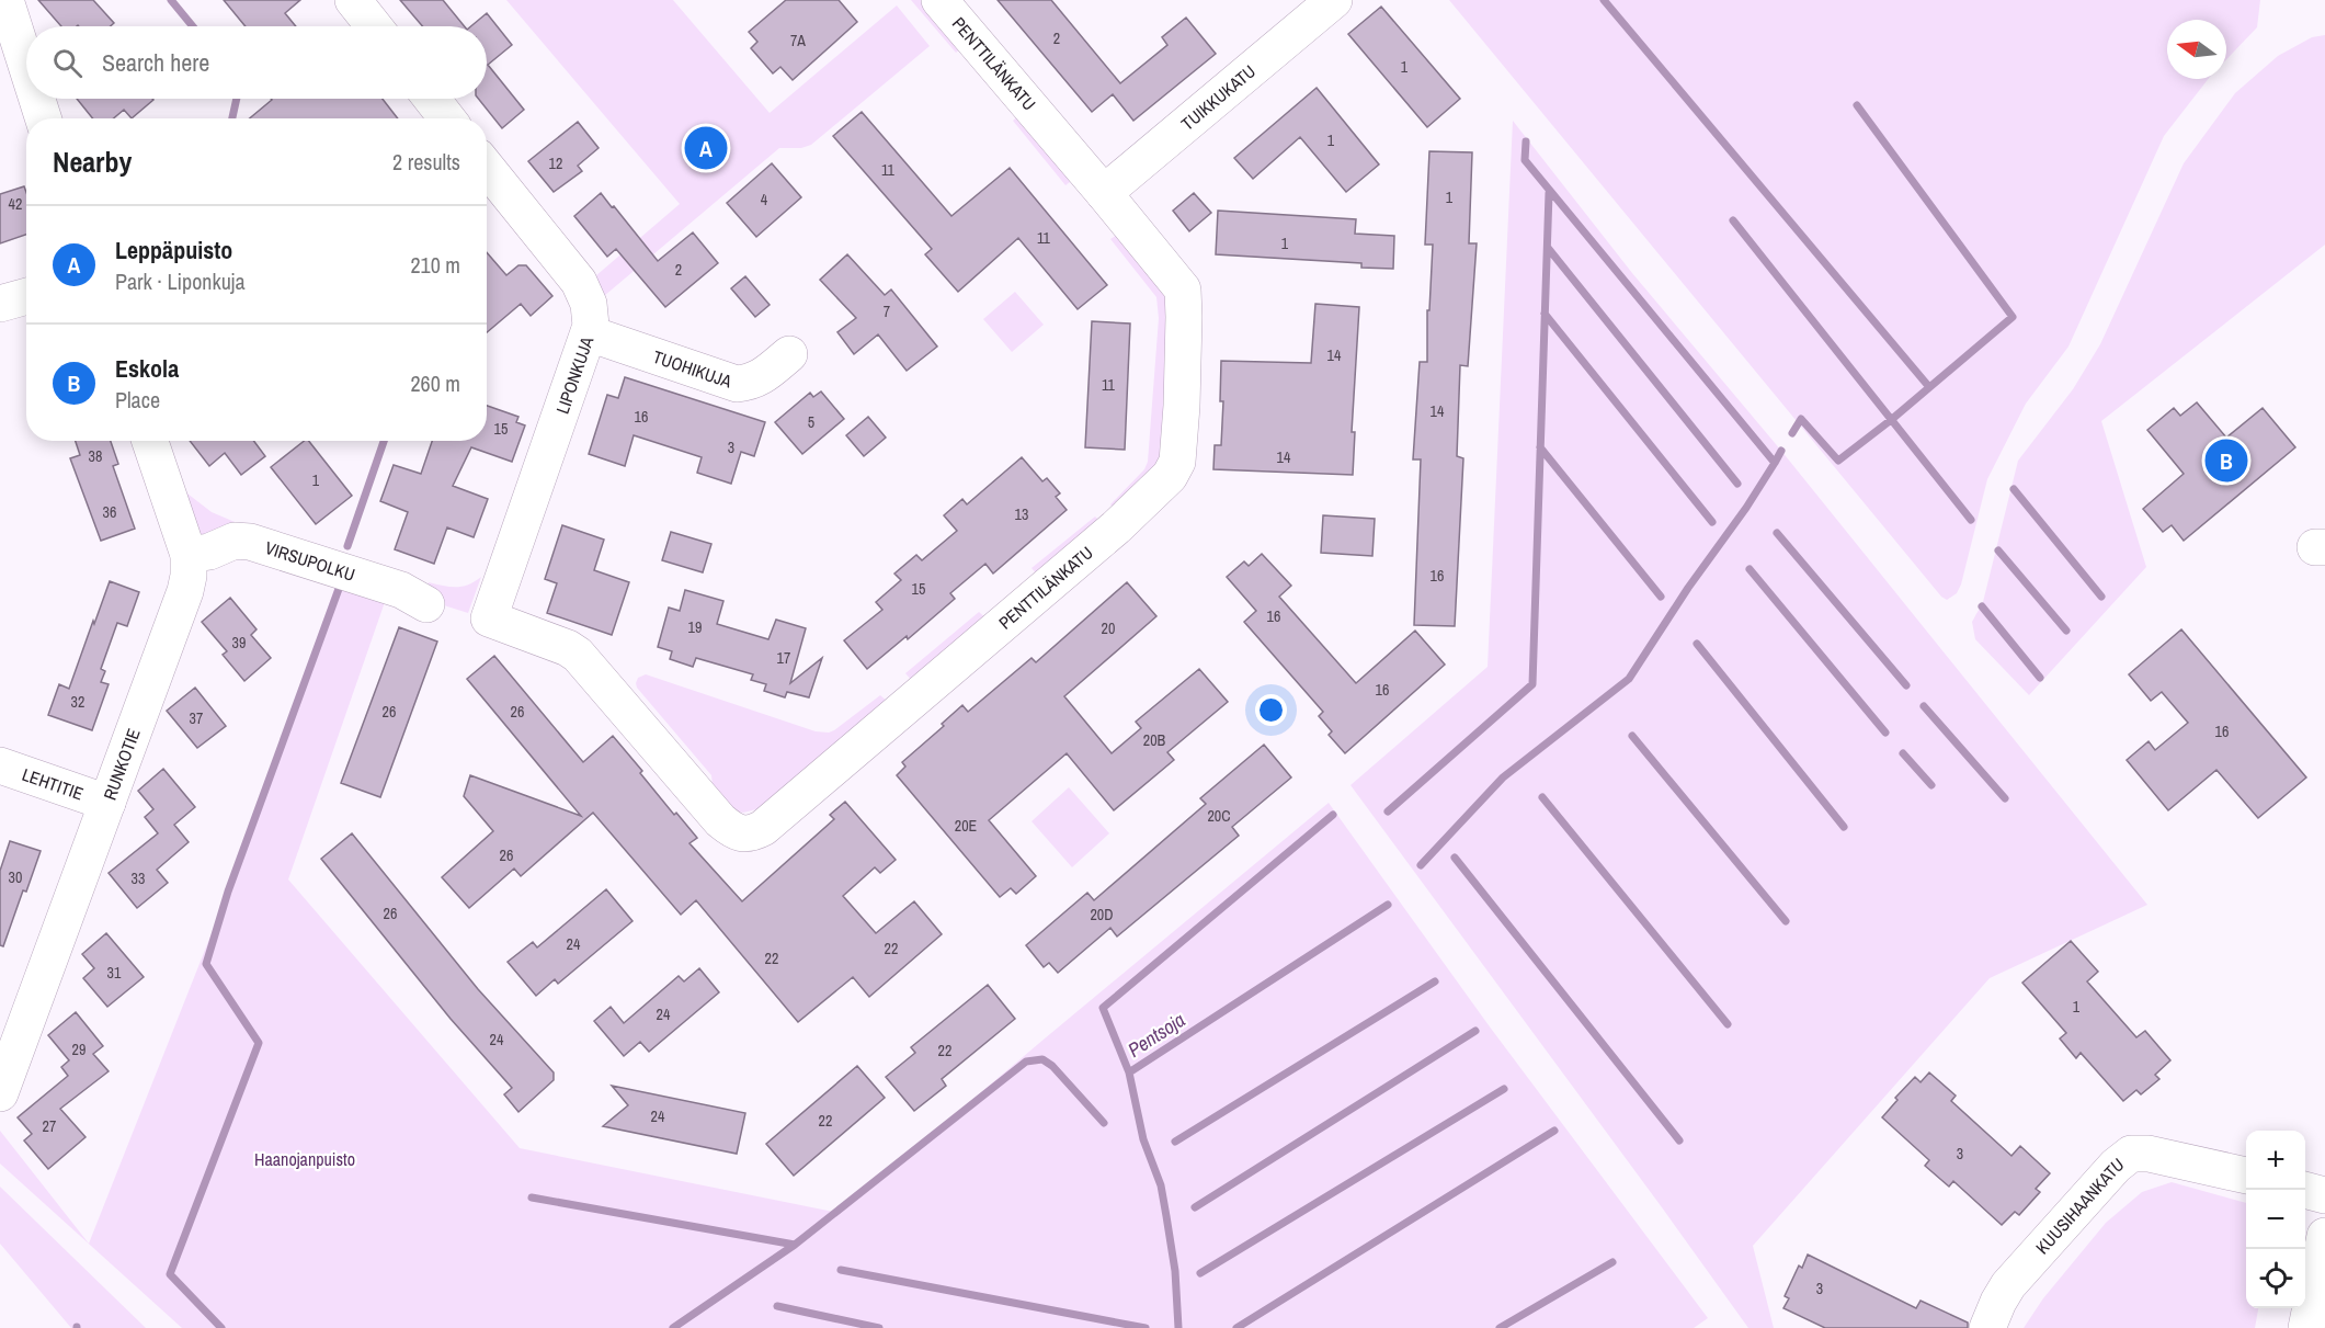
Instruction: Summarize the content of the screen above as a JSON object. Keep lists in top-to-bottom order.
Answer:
{
  "streets": {
    "street": [
      "PENTTILÄNKATU",
      "TUIKKUKATU",
      "TUOHIKUJA",
      "LIPONKUJA",
      "VIRSUPOLKU",
      "RUNKOTIE",
      "LEHTITIE",
      "KUUSIHAANKATU"
    ]
  },
  "crossings": [
    ["PENTTILÄNKATU", "TUIKKUKATU"],
    ["PENTTILÄNKATU", "LIPONKUJA"],
    ["TUOHIKUJA", "LIPONKUJA"],
    ["VIRSUPOLKU", "RUNKOTIE"],
    ["RUNKOTIE", "LEHTITIE"]
  ],
  "water": ["Pentsoja"],
  "parks": ["Haanojanpuisto"],
  "house_numbers": [
    "2",
    "7A",
    "1",
    "1",
    "12",
    "11",
    "1",
    "4",
    "42",
    "11",
    "1",
    "2",
    "7",
    "14",
    "11",
    "14",
    "16",
    "5",
    "15",
    "3",
    "38",
    "14",
    "1",
    "36",
    "13",
    "16",
    "15",
    "16",
    "19",
    "20",
    "39",
    "17",
    "16",
    "32",
    "26",
    "26",
    "37",
    "16",
    "20B",
    "20C",
    "20E",
    "26",
    "30",
    "33",
    "26",
    "20D",
    "24",
    "22",
    "22",
    "31",
    "1",
    "24",
    "24",
    "29",
    "22",
    "24",
    "22",
    "27",
    "3",
    "3"
  ],
  "north": "left",
  "page": {
    "search": "Search here",
    "heading": ["Nearby", "2 results"],
    "pins": ["A", "B"],
    "list": [
      {
        "mark": "A",
        "name": "Leppäpuisto",
        "note": "Park · Liponkuja",
        "value": "210 m"
      },
      {
        "mark": "B",
        "name": "Eskola",
        "note": "Place",
        "value": "260 m"
      }
    ],
    "map_buttons": ["+", "−"]
  }
}
